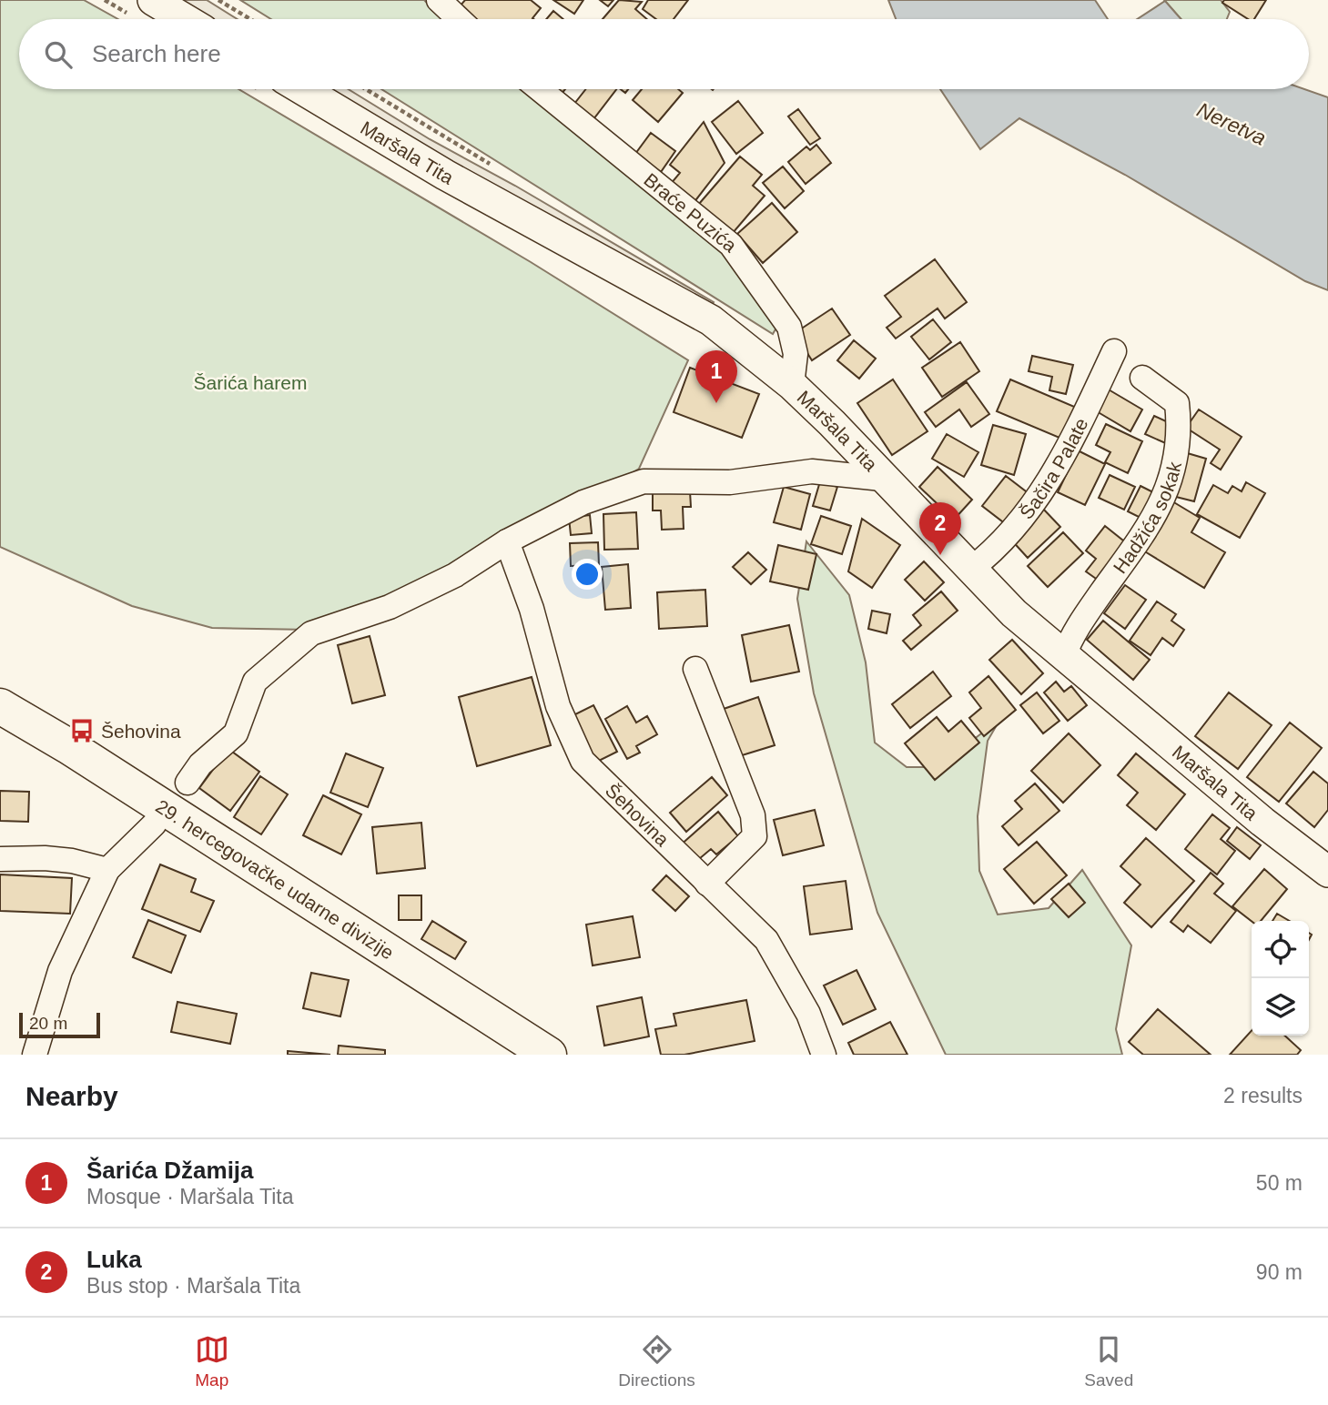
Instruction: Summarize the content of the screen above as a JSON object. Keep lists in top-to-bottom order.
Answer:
{
  "streets": {
    "main road": ["29. hercegovačke udarne divizije"],
    "street": [
      "Maršala Tita",
      "Braće Puzića",
      "Šačira Palate",
      "Hadžića sokak",
      "Šehovina"
    ]
  },
  "crossings": [
    ["Maršala Tita", "Braće Puzića"],
    ["Maršala Tita", "Šačira Palate"],
    ["Maršala Tita", "Hadžića sokak"]
  ],
  "water": ["Neretva"],
  "parks": ["Šarića harem"],
  "places": {
    "bus stop": ["Šehovina"]
  },
  "scale_bar": "20 m",
  "page": {
    "search": "Search here",
    "pins": ["1", "2"],
    "scale": "20 m",
    "heading": ["Nearby", "2 results"],
    "list": [
      {
        "mark": "1",
        "name": "Šarića Džamija",
        "note": "Mosque · Maršala Tita",
        "value": "50 m"
      },
      {
        "mark": "2",
        "name": "Luka",
        "note": "Bus stop · Maršala Tita",
        "value": "90 m"
      }
    ],
    "nav": ["Map", "Directions", "Saved"]
  }
}
